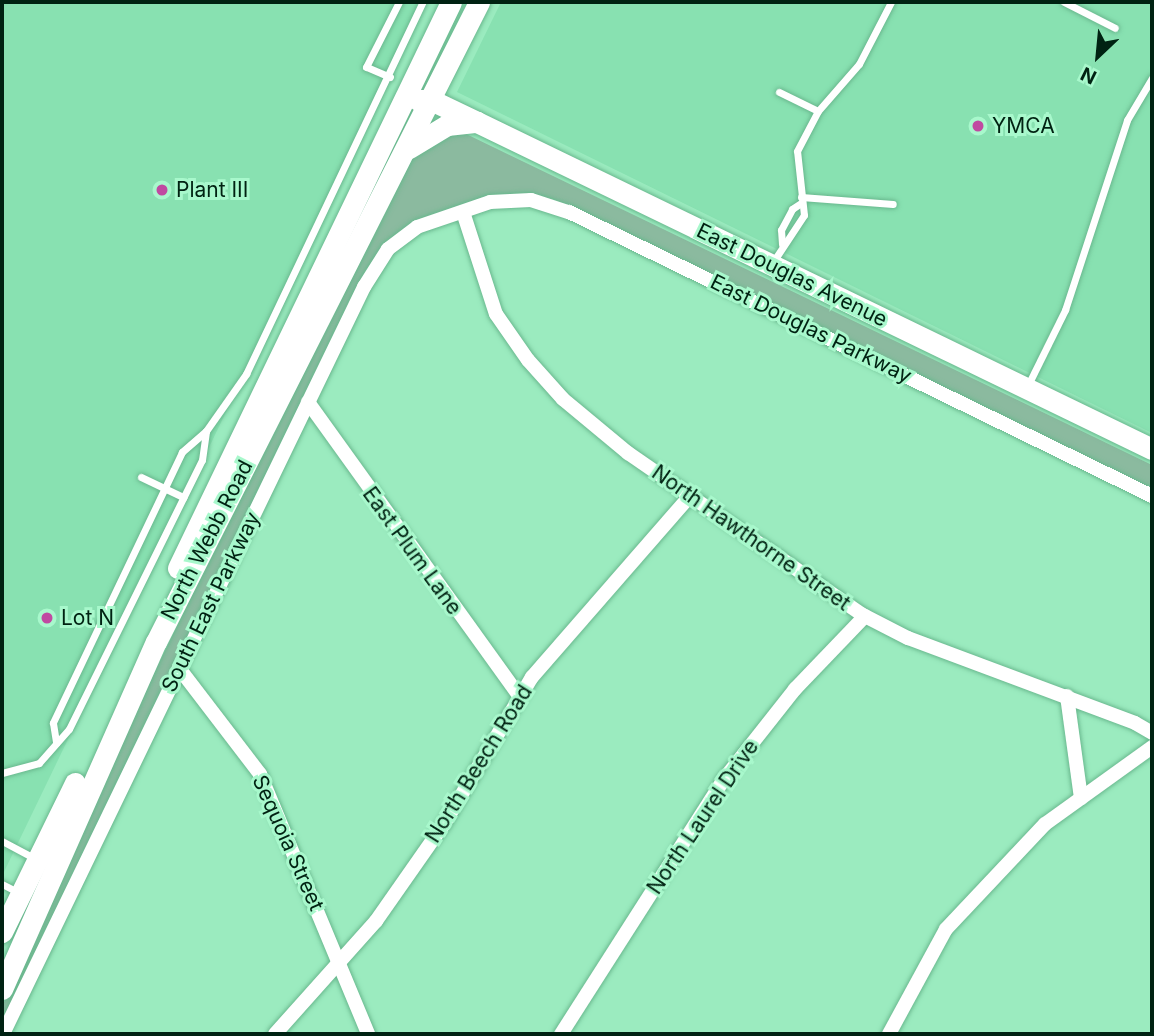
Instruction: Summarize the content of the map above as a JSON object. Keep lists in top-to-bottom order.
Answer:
{
  "streets": {
    "main road": ["East Douglas Avenue", "North Webb Road"],
    "street": [
      "East Douglas Parkway",
      "North Hawthorne Street",
      "East Plum Lane",
      "South East Parkway",
      "North Beech Road",
      "North Laurel Drive",
      "Sequoia Street"
    ]
  },
  "crossings": [
    ["East Douglas Avenue", "North Webb Road"],
    ["East Douglas Parkway", "North Hawthorne Street"],
    ["East Douglas Parkway", "South East Parkway"],
    ["North Hawthorne Street", "South East Parkway"],
    ["North Hawthorne Street", "North Beech Road"],
    ["North Hawthorne Street", "North Laurel Drive"],
    ["East Plum Lane", "South East Parkway"],
    ["East Plum Lane", "North Beech Road"],
    ["South East Parkway", "Sequoia Street"],
    ["North Beech Road", "Sequoia Street"]
  ],
  "places": ["YMCA", "Plant III", "Lot N"],
  "north": "bottom left"
}
